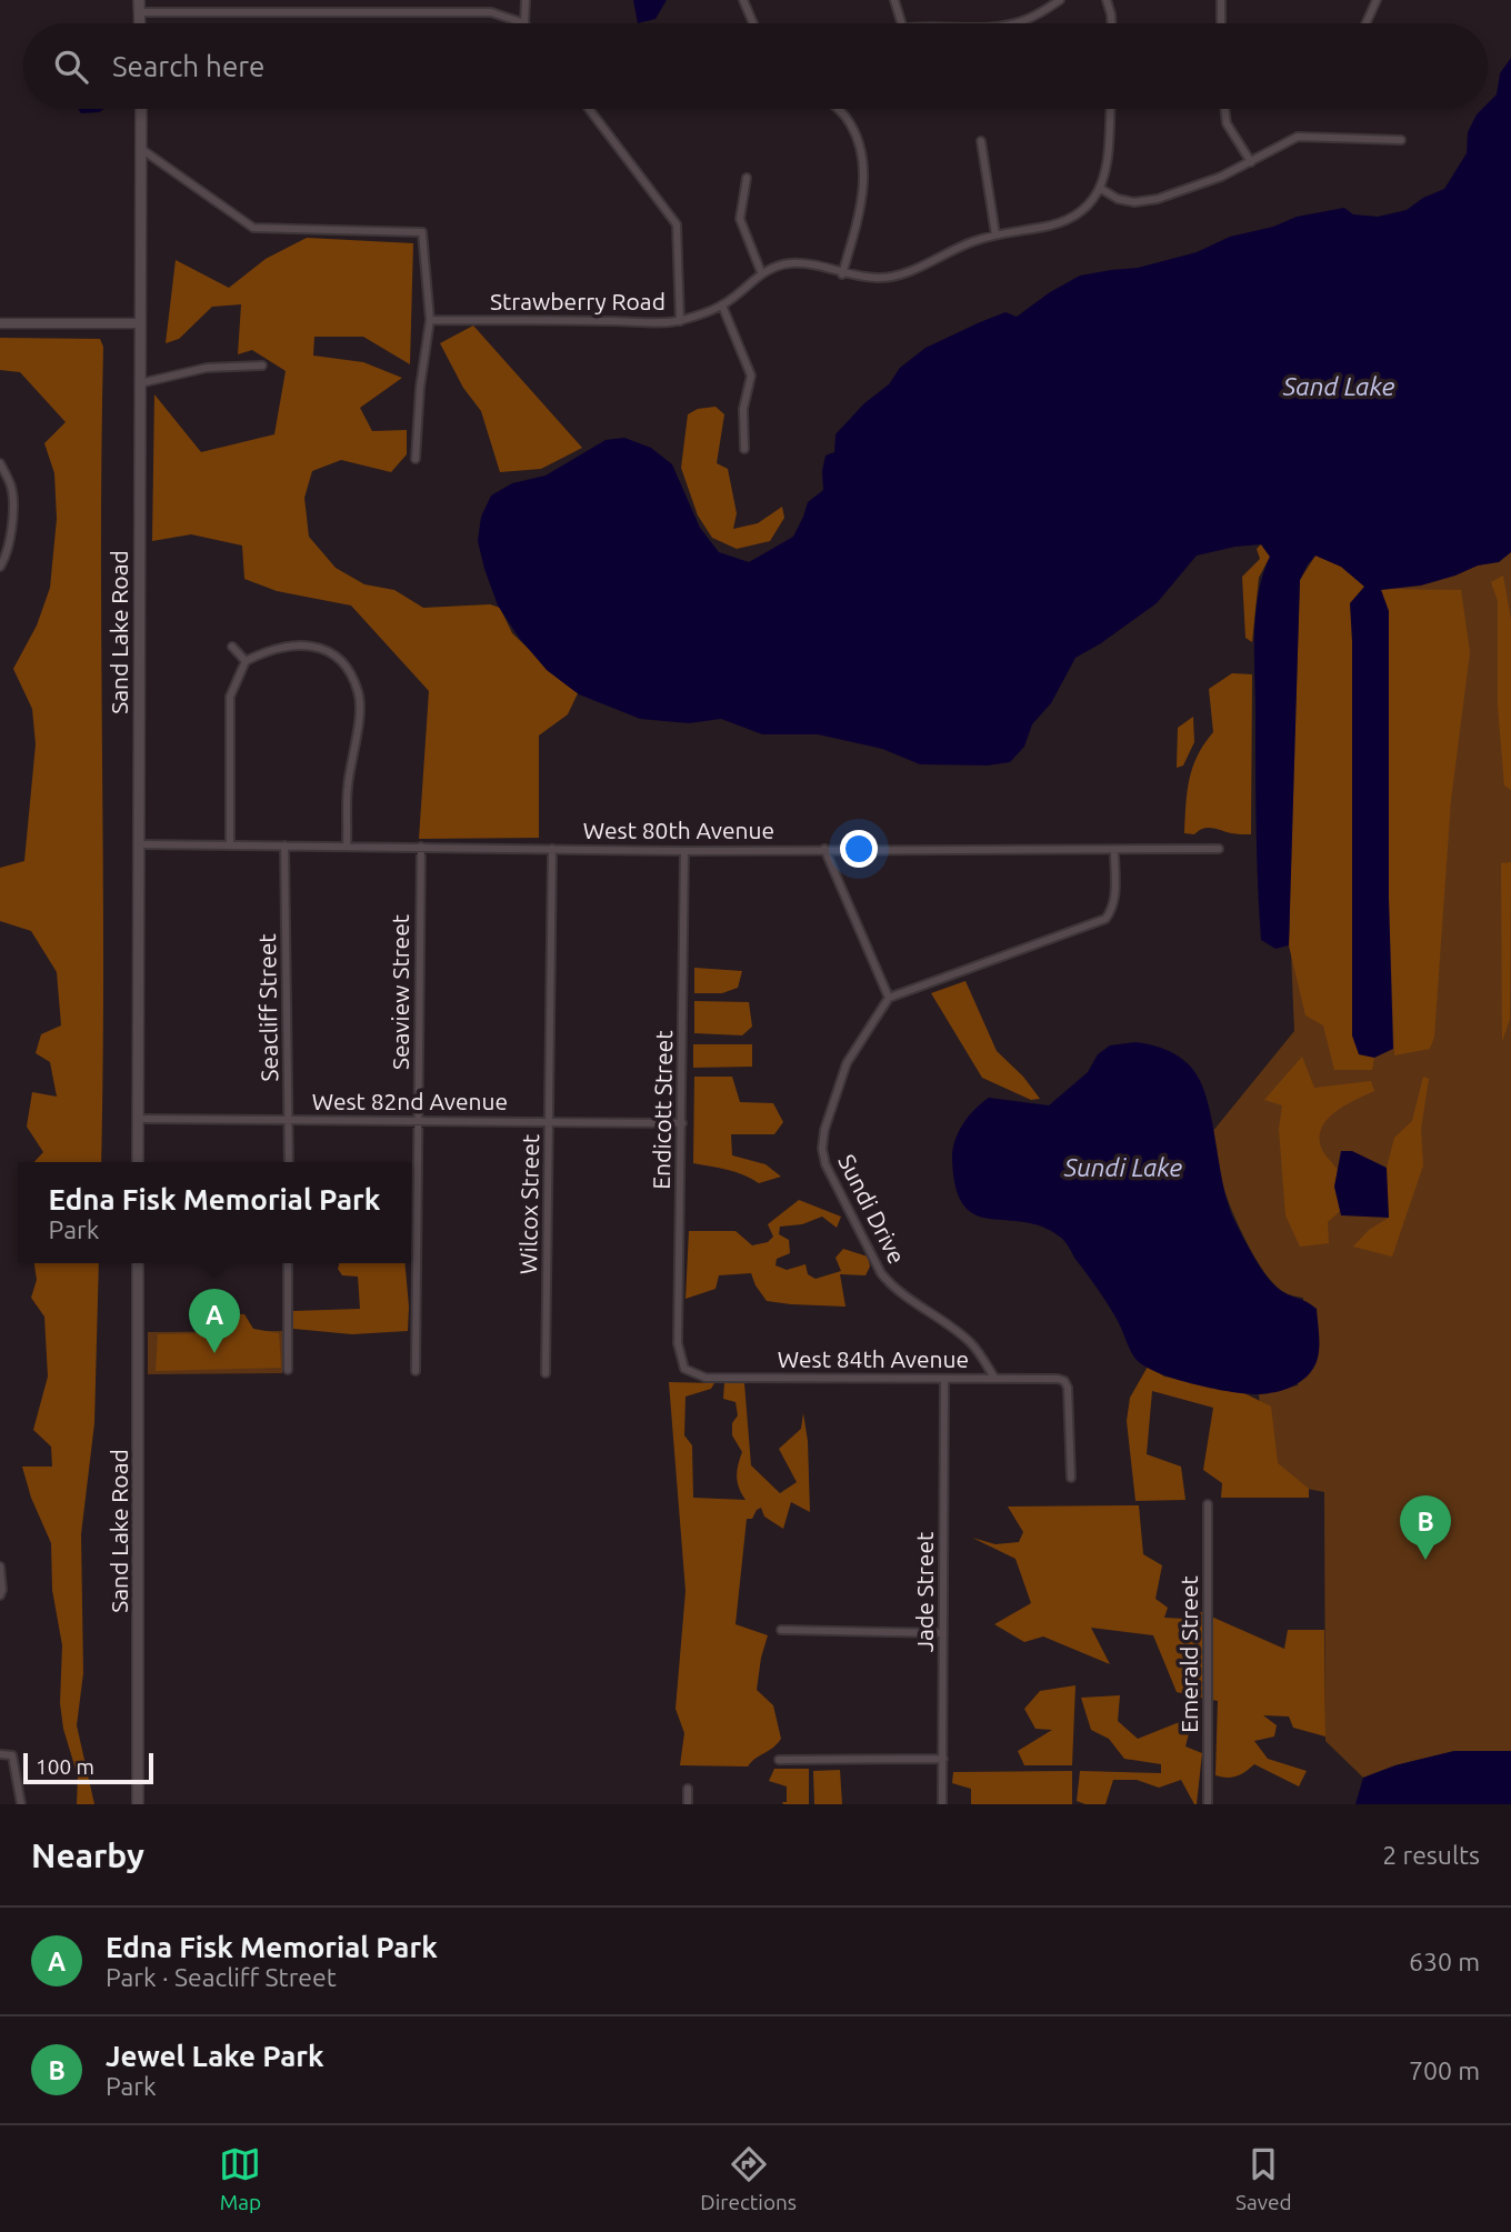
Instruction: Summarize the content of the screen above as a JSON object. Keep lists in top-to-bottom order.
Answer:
{
  "streets": {
    "main road": ["Sand Lake Road"],
    "street": [
      "Strawberry Road",
      "West 80th Avenue",
      "Seaview Street",
      "Seacliff Street",
      "West 82nd Avenue",
      "Endicott Street",
      "Wilcox Street",
      "Sundi Drive",
      "West 84th Avenue",
      "Jade Street",
      "Emerald Street"
    ]
  },
  "crossings": [
    ["Sand Lake Road", "West 80th Avenue"],
    ["Sand Lake Road", "West 82nd Avenue"],
    ["West 80th Avenue", "Seaview Street"],
    ["West 80th Avenue", "Seacliff Street"],
    ["West 80th Avenue", "Endicott Street"],
    ["West 80th Avenue", "Wilcox Street"],
    ["Seaview Street", "West 82nd Avenue"],
    ["Seacliff Street", "West 82nd Avenue"],
    ["West 82nd Avenue", "Endicott Street"],
    ["West 82nd Avenue", "Wilcox Street"],
    ["Endicott Street", "West 84th Avenue"],
    ["Sundi Drive", "West 84th Avenue"],
    ["West 84th Avenue", "Jade Street"]
  ],
  "water": ["Sand Lake", "Sundi Lake"],
  "scale_bar": "100 m",
  "page": {
    "search": "Search here",
    "popup": ["Edna Fisk Memorial Park", "Park"],
    "pins": ["A", "B"],
    "scale": "100 m",
    "heading": ["Nearby", "2 results"],
    "list": [
      {
        "mark": "A",
        "name": "Edna Fisk Memorial Park",
        "note": "Park · Seacliff Street",
        "value": "630 m"
      },
      {
        "mark": "B",
        "name": "Jewel Lake Park",
        "note": "Park",
        "value": "700 m"
      }
    ],
    "nav": ["Map", "Directions", "Saved"]
  }
}
